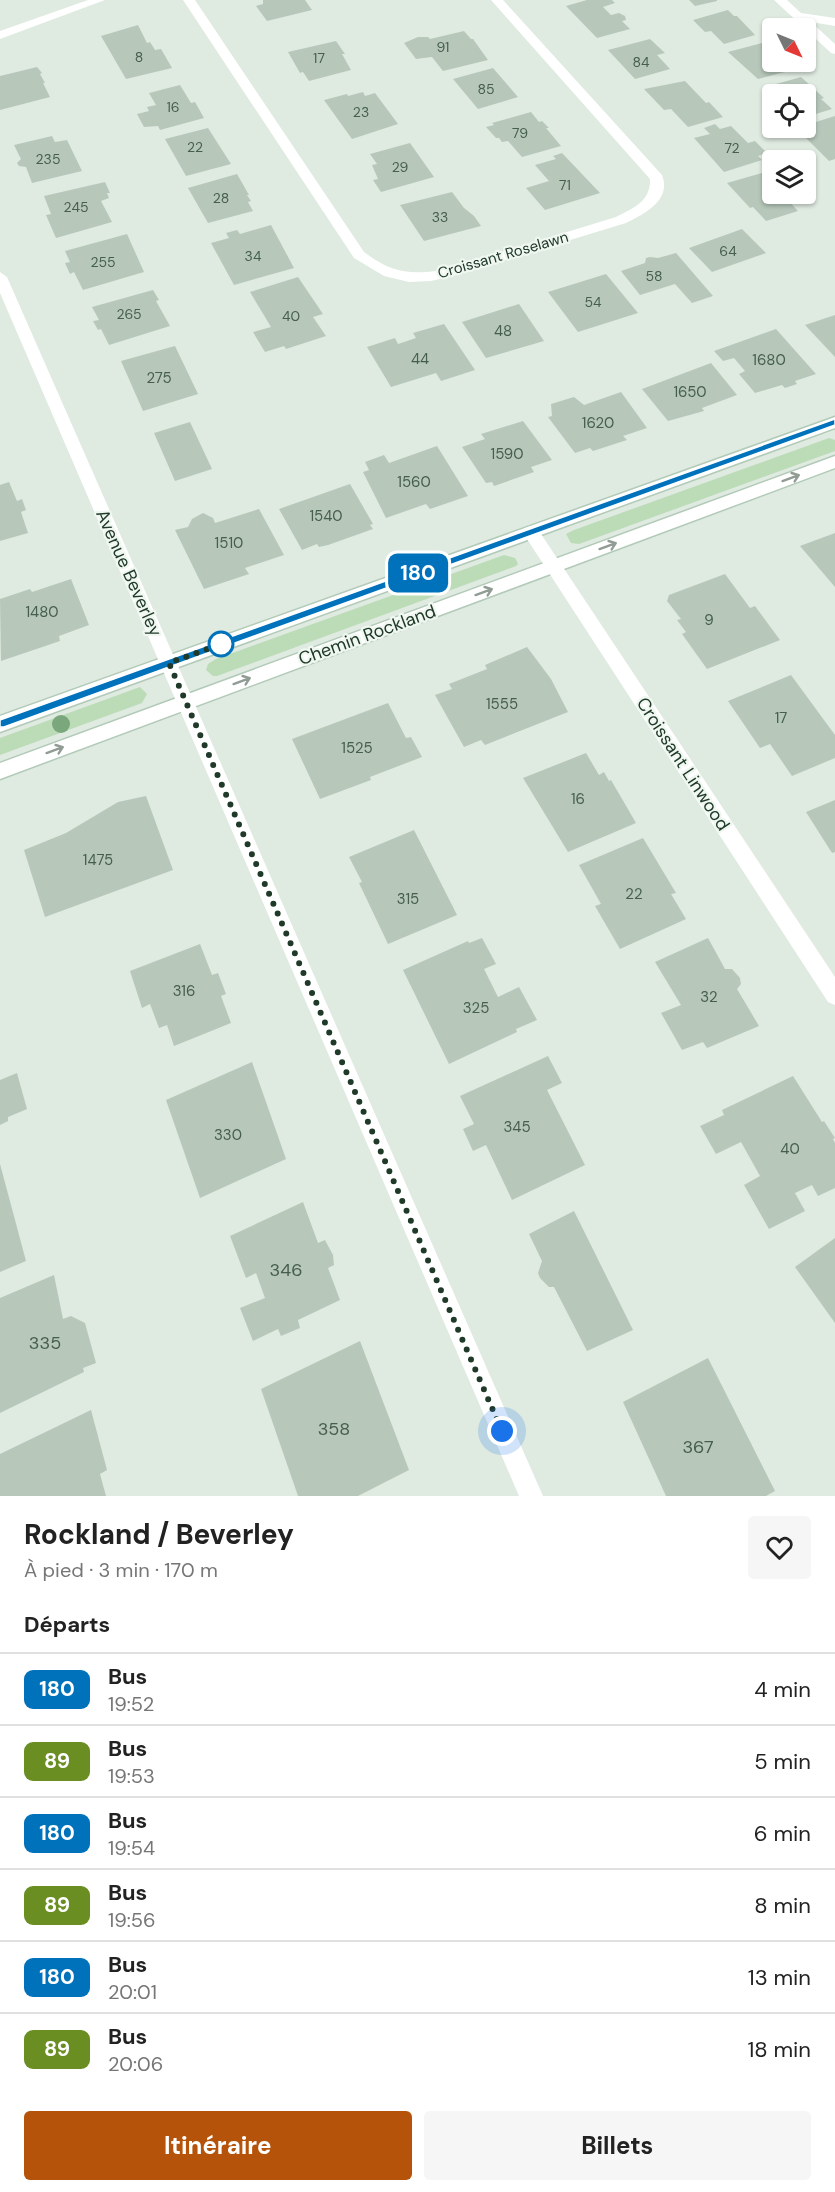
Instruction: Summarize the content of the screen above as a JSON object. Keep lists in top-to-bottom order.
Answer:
{
  "streets": {
    "street": [
      "Croissant Roselawn",
      "Avenue Beverley",
      "Chemin Rockland",
      "Croissant Linwood"
    ]
  },
  "crossings": [
    ["Avenue Beverley", "Chemin Rockland"],
    ["Chemin Rockland", "Croissant Linwood"]
  ],
  "lines": ["bus line 180"],
  "house_numbers": [
    "91",
    "8",
    "17",
    "84",
    "85",
    "16",
    "23",
    "79",
    "22",
    "72",
    "235",
    "29",
    "71",
    "28",
    "245",
    "33",
    "64",
    "34",
    "255",
    "58",
    "54",
    "265",
    "40",
    "48",
    "44",
    "1680",
    "275",
    "1650",
    "1620",
    "1590",
    "1560",
    "1540",
    "1510",
    "1480",
    "9",
    "1555",
    "17",
    "1525",
    "16",
    "1475",
    "22",
    "315",
    "316",
    "32",
    "325",
    "345",
    "330",
    "40",
    "346",
    "335",
    "358",
    "367"
  ],
  "north": "bottom right",
  "page": {
    "on_map": "180",
    "heading": [
      ["Rockland / Beverley", "À pied · 3 min · 170 m"],
      "Départs"
    ],
    "list": [
      {
        "mark": "180",
        "name": "Bus",
        "note": "19:52",
        "value": "4 min"
      },
      {
        "mark": "89",
        "name": "Bus",
        "note": "19:53",
        "value": "5 min"
      },
      {
        "mark": "180",
        "name": "Bus",
        "note": "19:54",
        "value": "6 min"
      },
      {
        "mark": "89",
        "name": "Bus",
        "note": "19:56",
        "value": "8 min"
      },
      {
        "mark": "180",
        "name": "Bus",
        "note": "20:01",
        "value": "13 min"
      },
      {
        "mark": "89",
        "name": "Bus",
        "note": "20:06",
        "value": "18 min"
      }
    ],
    "buttons": ["Itinéraire", "Billets"]
  }
}
